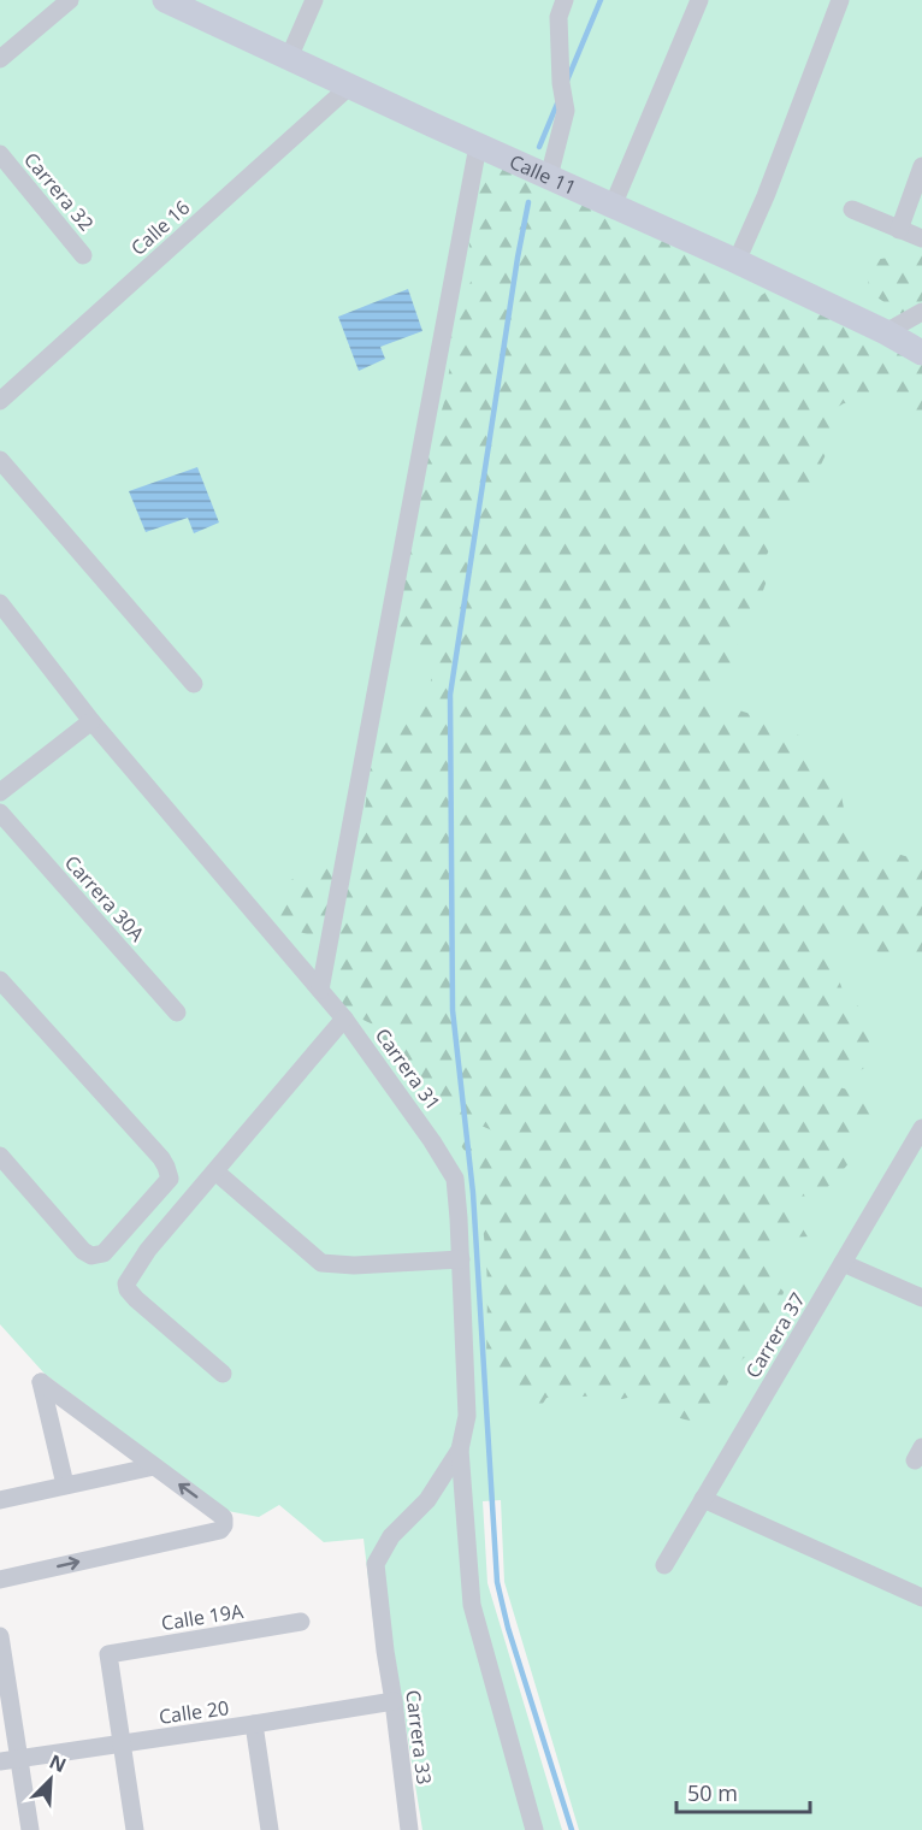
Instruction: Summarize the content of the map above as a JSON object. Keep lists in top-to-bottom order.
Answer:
{
  "streets": {
    "main road": ["Calle 11"],
    "street": [
      "Carrera 32",
      "Calle 16",
      "Carrera 30A",
      "Carrera 31",
      "Carrera 37",
      "Calle 19A",
      "Calle 20",
      "Carrera 33"
    ]
  },
  "crossings": [
    ["Calle 11", "Calle 16"],
    ["Carrera 31", "Carrera 33"],
    ["Calle 19A", "Calle 20"],
    ["Calle 20", "Carrera 33"]
  ],
  "scale_bar": "50 m",
  "north": "top right"
}
